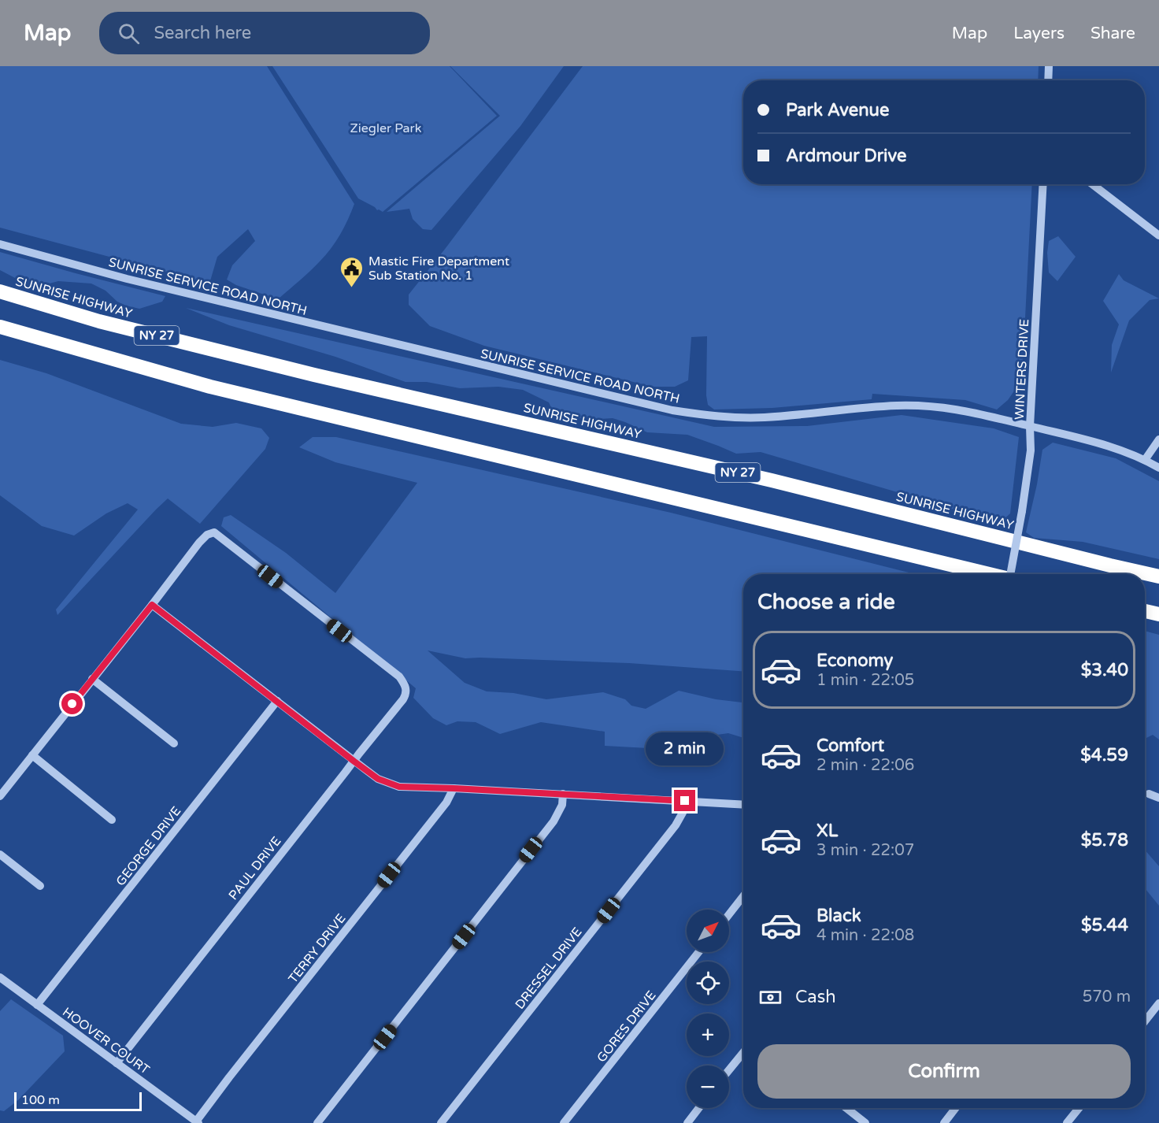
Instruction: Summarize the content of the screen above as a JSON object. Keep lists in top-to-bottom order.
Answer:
{
  "streets": {
    "highway": ["SUNRISE HIGHWAY", "NY 27"],
    "street": [
      "SUNRISE SERVICE ROAD NORTH",
      "WINTERS DRIVE",
      "GEORGE DRIVE",
      "PAUL DRIVE",
      "TERRY DRIVE",
      "DRESSEL DRIVE",
      "GORES DRIVE",
      "HOOVER COURT"
    ]
  },
  "crossings": [
    ["SUNRISE SERVICE ROAD NORTH", "WINTERS DRIVE"],
    ["GEORGE DRIVE", "HOOVER COURT"],
    ["PAUL DRIVE", "HOOVER COURT"],
    ["TERRY DRIVE", "HOOVER COURT"]
  ],
  "parks": ["Ziegler Park"],
  "places": {
    "public building": ["Mastic Fire Department Sub Station No. 1"]
  },
  "scale_bar": "100 m",
  "north": "top right",
  "page": {
    "header": "Map",
    "search": "Search here",
    "nav": ["Map", "Layers", "Share"],
    "banner": ["Park Avenue", "Ardmour Drive"],
    "heading": "Choose a ride",
    "list": [
      {
        "name": "Economy",
        "note": "1 min · 22:05",
        "value": "$3.40"
      },
      {
        "name": "Comfort",
        "note": "2 min · 22:06",
        "value": "$4.59"
      },
      {
        "name": "XL",
        "note": "3 min · 22:07",
        "value": "$5.78"
      },
      {
        "name": "Black",
        "note": "4 min · 22:08",
        "value": "$5.44"
      }
    ],
    "bubble": "2 min",
    "map_buttons": ["+", "−"],
    "pay": ["Cash", "570 m"],
    "buttons": "Confirm",
    "scale": "100 m"
  }
}
